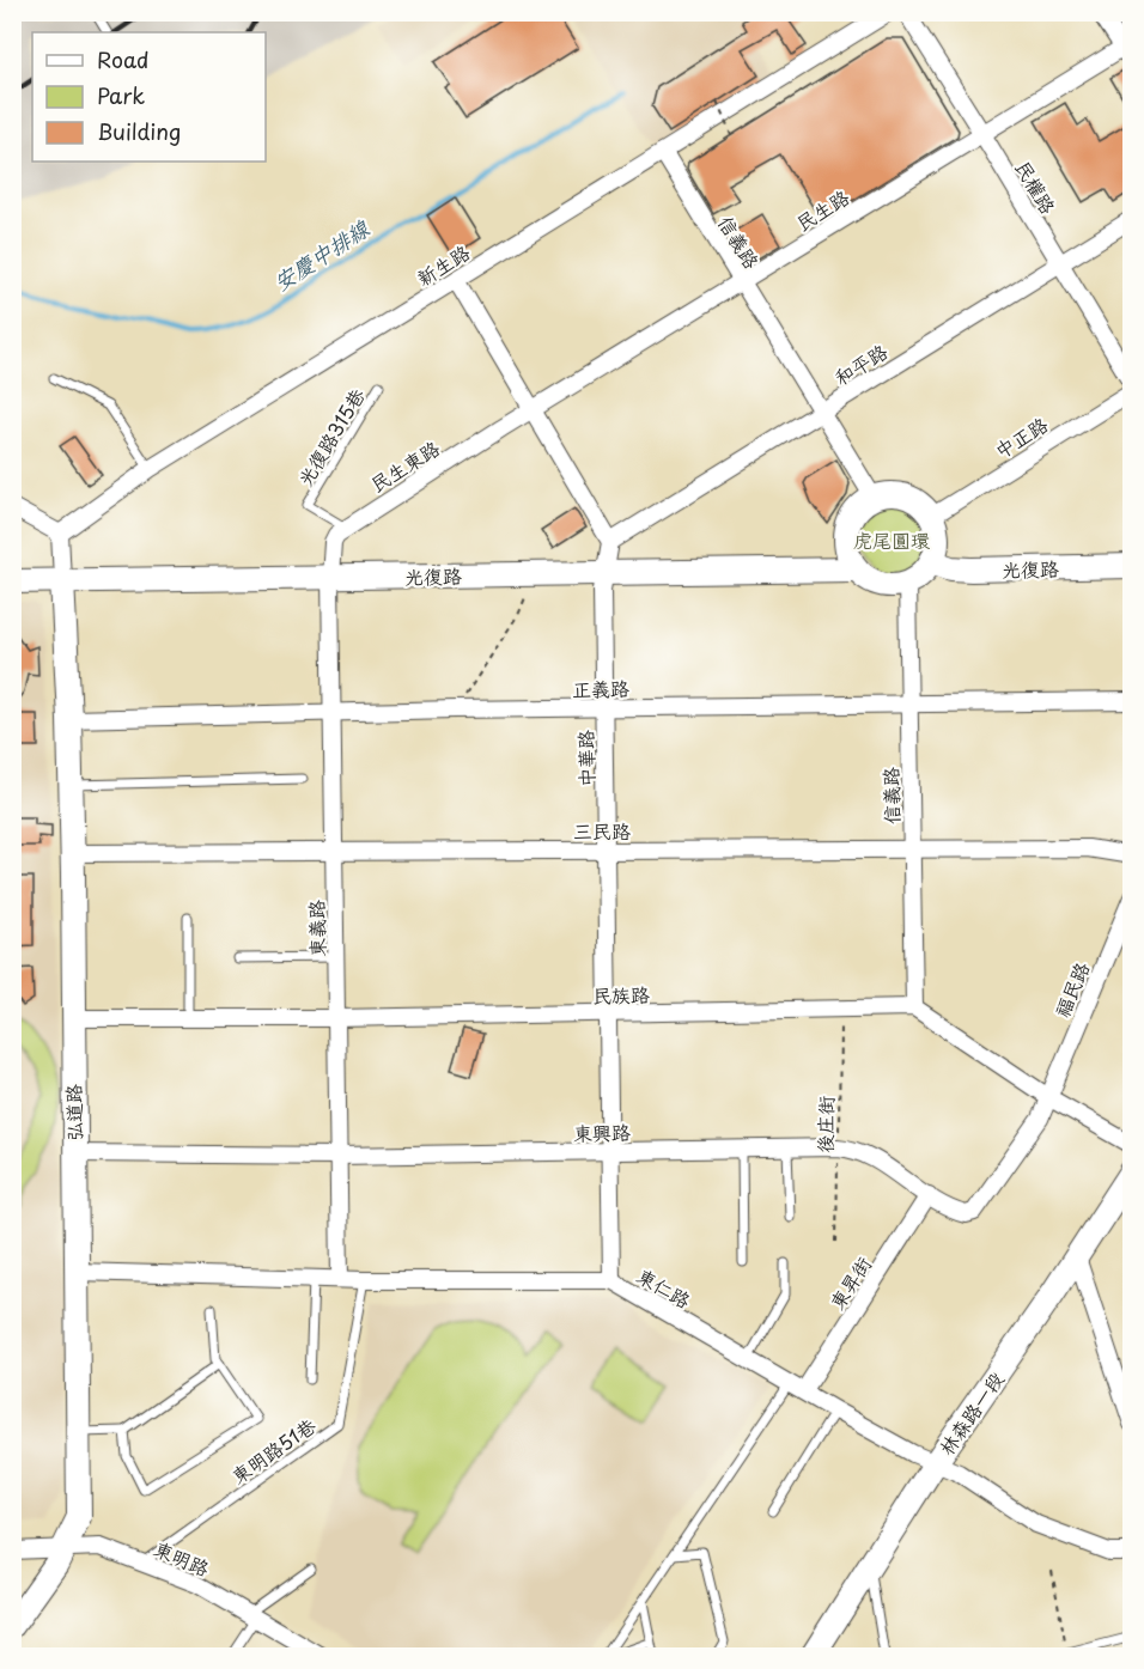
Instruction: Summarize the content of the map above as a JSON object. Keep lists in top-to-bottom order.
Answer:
{
  "streets": {
    "street": [
      "民權路",
      "民生路",
      "信義路",
      "新生路",
      "和平路",
      "中正路",
      "民生東路",
      "光復路",
      "正義路",
      "中華路",
      "三民路",
      "東義路",
      "福民路",
      "民族路",
      "弘道路",
      "東興路",
      "東昇街",
      "東仁路",
      "林森路一段",
      "東明路"
    ],
    "lane": ["光復路315巷", "東明路51巷"],
    "path": ["後庄街"]
  },
  "crossings": [
    ["民權路", "民生路"],
    ["民權路", "和平路"],
    ["民生路", "信義路"],
    ["民生路", "民生東路"],
    ["信義路", "新生路"],
    ["信義路", "和平路"],
    ["信義路", "中正路"],
    ["信義路", "光復路"],
    ["信義路", "正義路"],
    ["信義路", "三民路"],
    ["信義路", "民族路"],
    ["和平路", "中華路"],
    ["光復路315巷", "民生東路"],
    ["中正路", "光復路"],
    ["光復路", "中華路"],
    ["光復路", "東義路"],
    ["光復路", "弘道路"],
    ["正義路", "中華路"],
    ["正義路", "東義路"],
    ["正義路", "弘道路"],
    ["中華路", "三民路"],
    ["中華路", "民族路"],
    ["中華路", "東興路"],
    ["中華路", "東仁路"],
    ["三民路", "東義路"],
    ["三民路", "弘道路"],
    ["東義路", "民族路"],
    ["東義路", "東興路"],
    ["東義路", "東仁路"],
    ["福民路", "東興路"],
    ["民族路", "弘道路"],
    ["民族路", "後庄街"],
    ["弘道路", "東興路"],
    ["弘道路", "東仁路"],
    ["弘道路", "東明路"],
    ["後庄街", "東興路"],
    ["東興路", "東昇街"],
    ["東昇街", "東仁路"],
    ["東仁路", "林森路一段"],
    ["東仁路", "東明路51巷"],
    ["東明路51巷", "東明路"]
  ],
  "water": ["安慶中排線"],
  "parks": ["虎尾圓環"],
  "legend": ["Road", "Park", "Building"]
}
